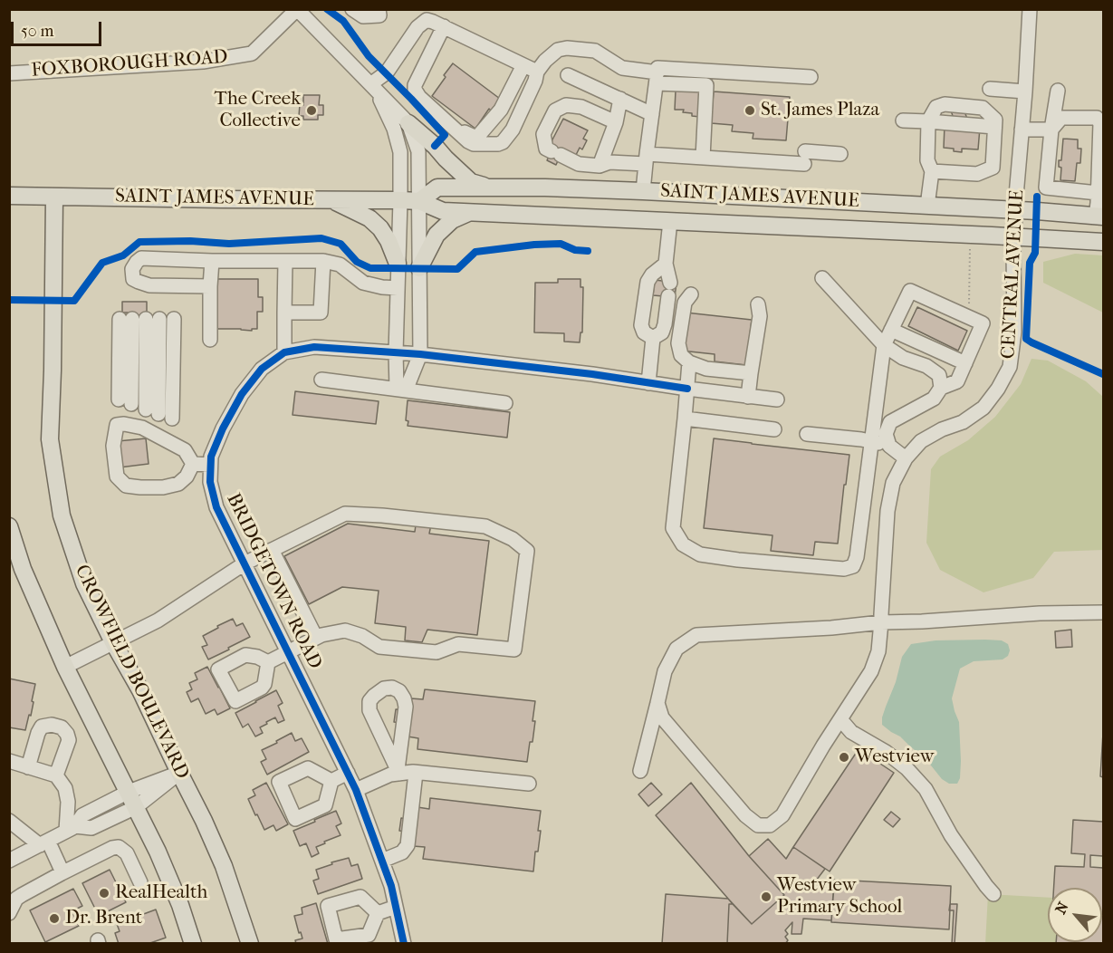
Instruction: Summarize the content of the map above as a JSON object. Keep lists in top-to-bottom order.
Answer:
{
  "streets": {
    "main road": ["SAINT JAMES AVENUE", "CROWFIELD BOULEVARD"],
    "street": ["FOXBOROUGH ROAD", "CENTRAL AVENUE", "BRIDGETOWN ROAD"]
  },
  "crossings": [
    ["SAINT JAMES AVENUE", "CENTRAL AVENUE"],
    ["SAINT JAMES AVENUE", "CROWFIELD BOULEVARD"]
  ],
  "places": [
    "The Creek Collective",
    "St. James Plaza",
    "Westview",
    "RealHealth",
    "Westview Primary School",
    "Dr. Brent"
  ],
  "scale_bar": "50 m",
  "north": "top left"
}
